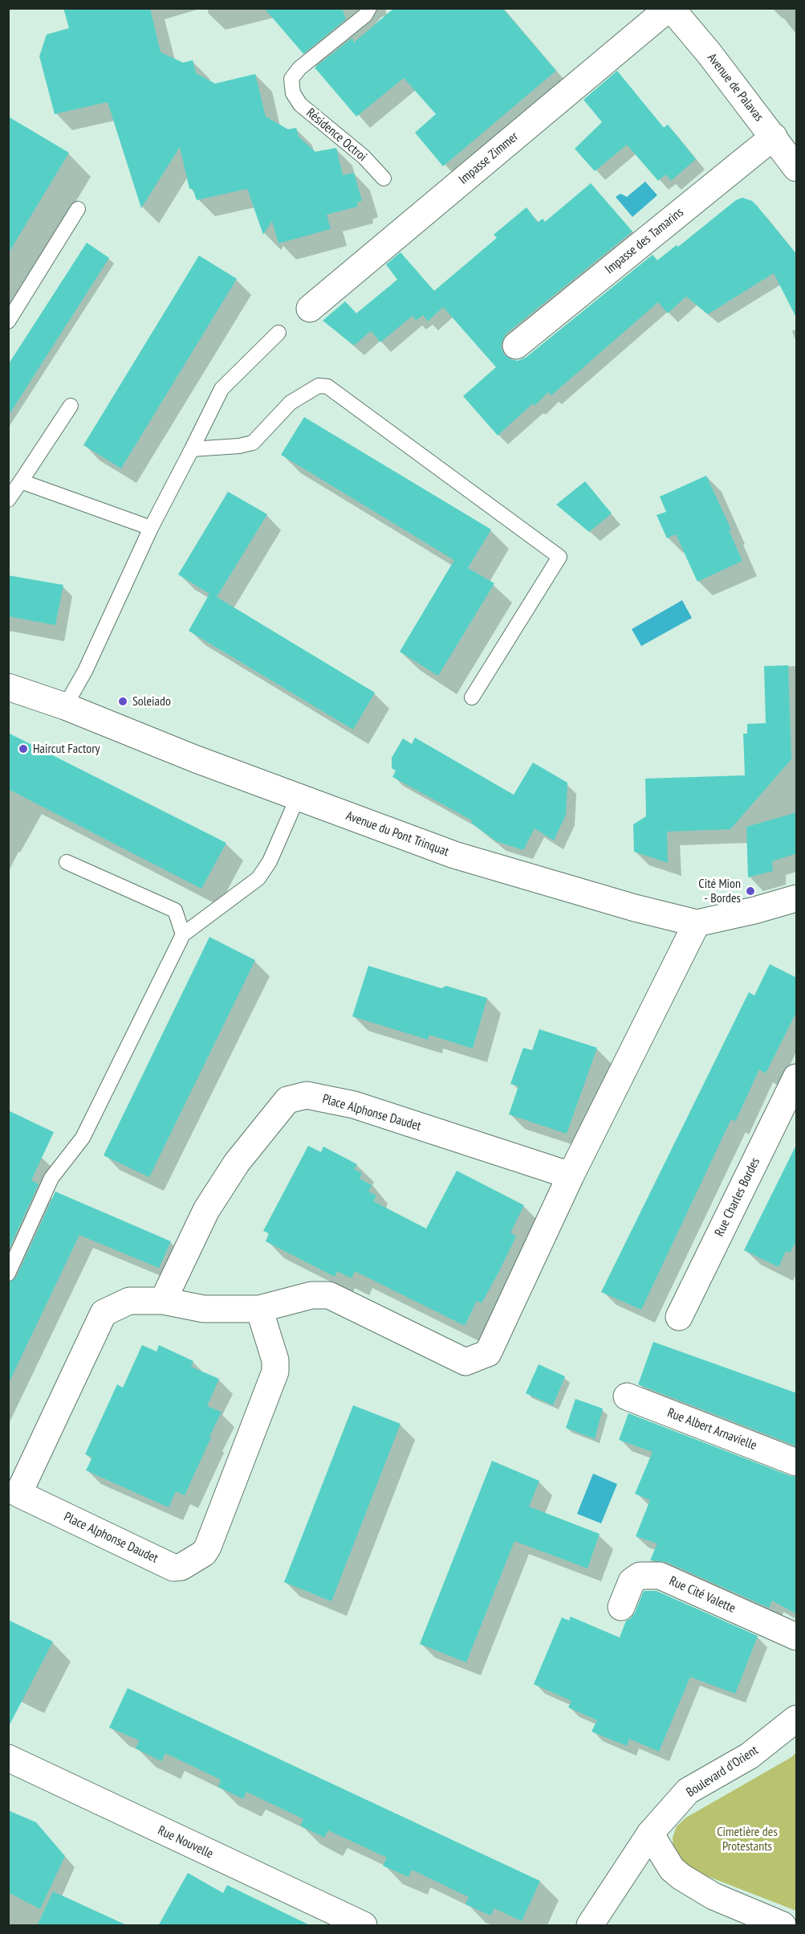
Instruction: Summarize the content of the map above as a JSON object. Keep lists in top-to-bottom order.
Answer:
{
  "streets": {
    "street": [
      "Avenue de Palavas",
      "Impasse Zimmer",
      "Impasse des Tamarins",
      "Avenue du Pont Trinquat",
      "Place Alphonse Daudet",
      "Rue Charles Bordes",
      "Rue Albert Arnavielle",
      "Rue Cité Valette",
      "Boulevard d'Orient",
      "Rue Nouvelle"
    ],
    "lane": ["Résidence Octroi"]
  },
  "crossings": [
    ["Avenue de Palavas", "Impasse Zimmer"],
    ["Avenue de Palavas", "Impasse des Tamarins"],
    ["Avenue du Pont Trinquat", "Place Alphonse Daudet"]
  ],
  "parks": ["Cimetière des Protestants"],
  "places": ["Soleiado", "Haircut Factory", "Cité Mion - Bordes"]
}
